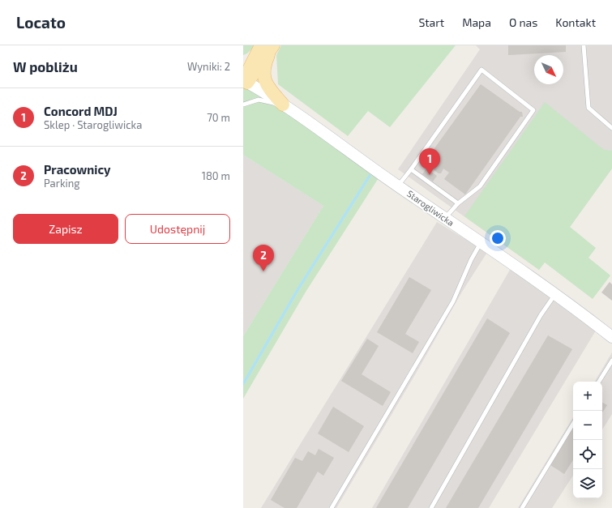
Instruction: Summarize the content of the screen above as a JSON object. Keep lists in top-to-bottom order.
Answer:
{
  "streets": {
    "street": ["Starogliwicka"]
  },
  "north": "bottom right",
  "page": {
    "header": "Locato",
    "nav": [
      "Start",
      "Mapa",
      "O nas",
      "Kontakt"
    ],
    "heading": ["W pobliżu", "Wyniki: 2"],
    "list": [
      {
        "mark": "1",
        "name": "Concord MDJ",
        "note": "Sklep · Starogliwicka",
        "value": "70 m"
      },
      {
        "mark": "2",
        "name": "Pracownicy",
        "note": "Parking",
        "value": "180 m"
      }
    ],
    "pins": ["1", "2"],
    "buttons": ["Zapisz", "Udostępnij"],
    "map_buttons": ["+", "−"]
  }
}
